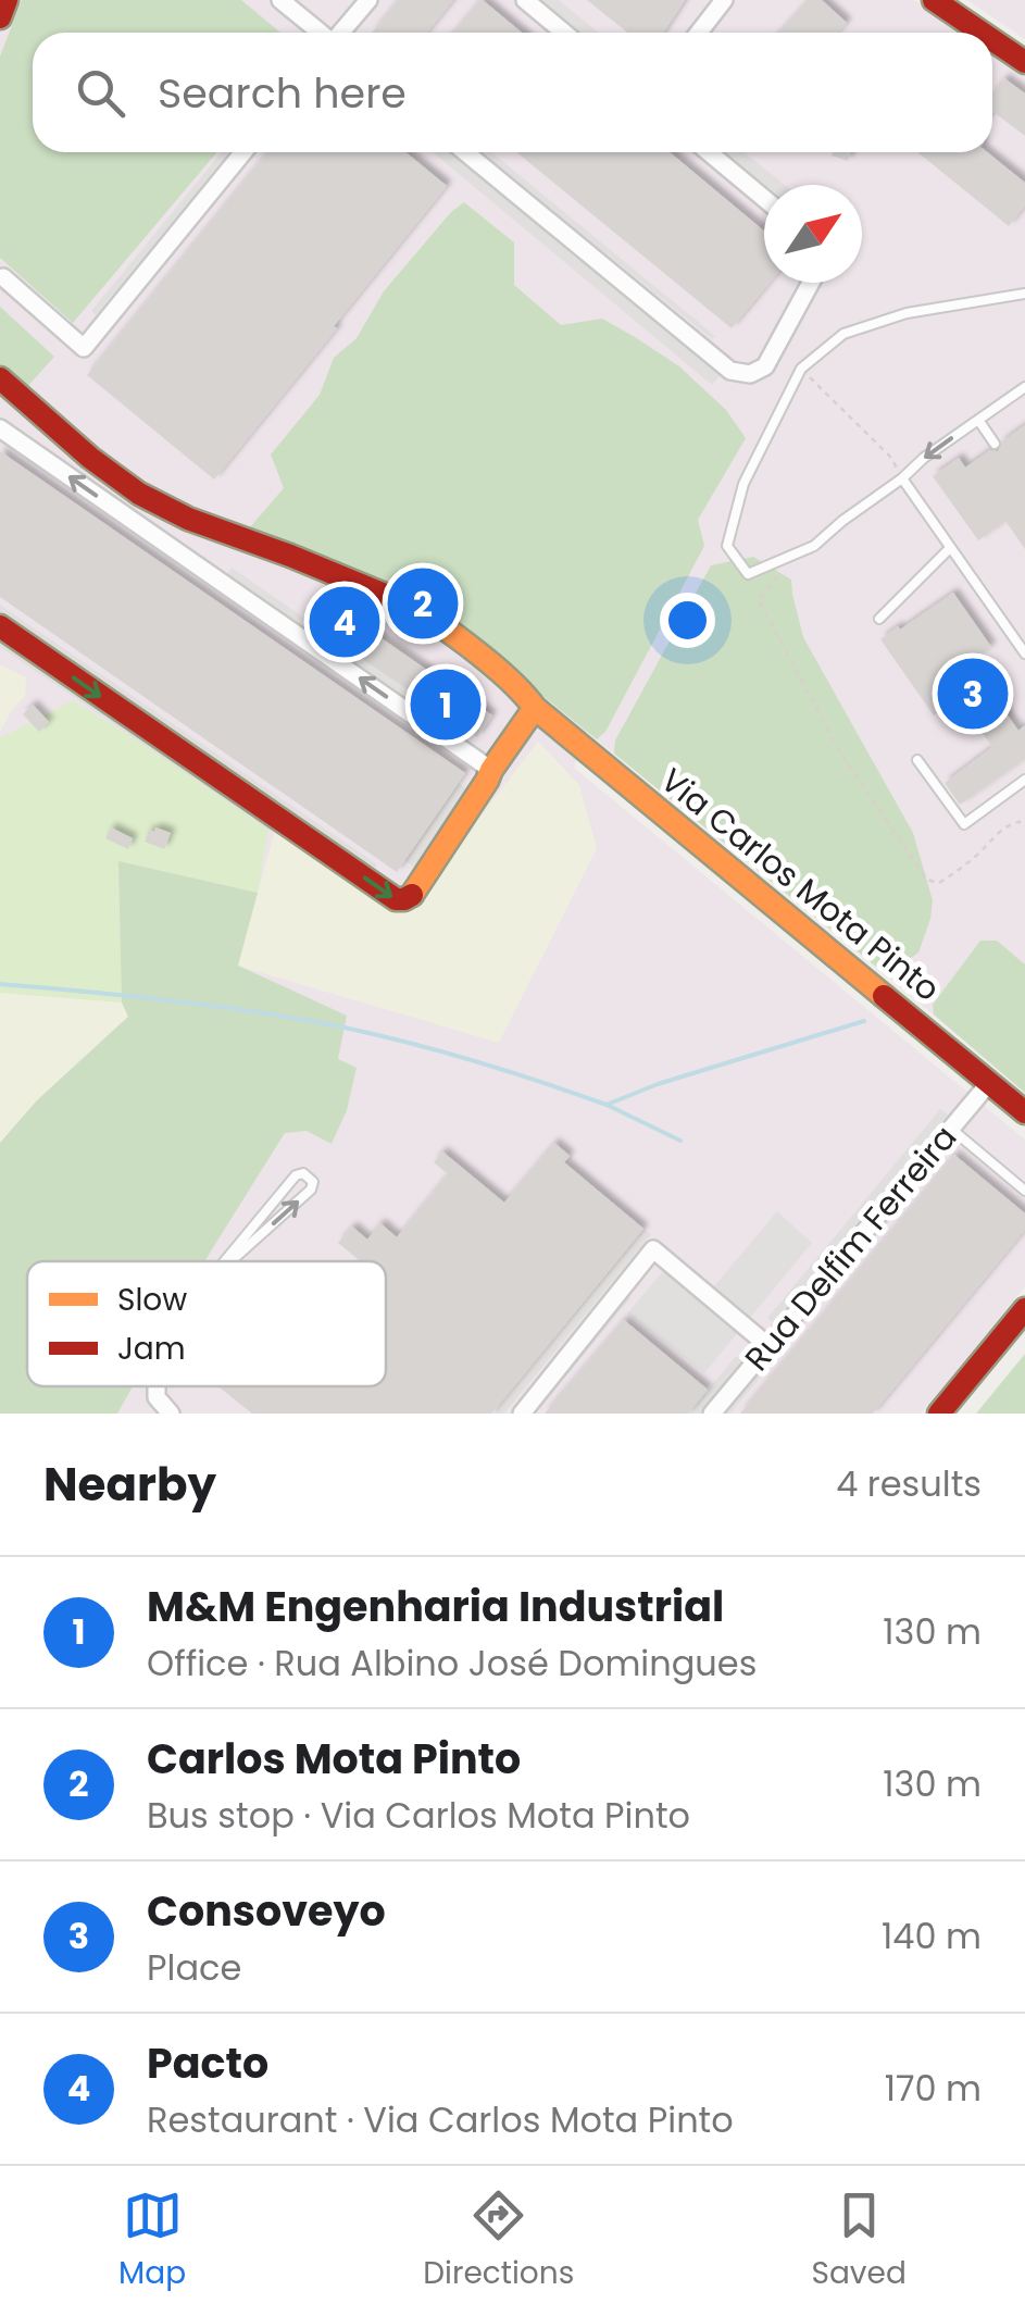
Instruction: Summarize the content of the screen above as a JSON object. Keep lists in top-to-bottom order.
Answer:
{
  "streets": {
    "main road": ["Via Carlos Mota Pinto"],
    "street": ["Rua Delfim Ferreira"]
  },
  "crossings": [
    ["Via Carlos Mota Pinto", "Rua Delfim Ferreira"]
  ],
  "legend": ["Slow", "Jam"],
  "north": "top right",
  "page": {
    "search": "Search here",
    "pins": [
      "2",
      "4",
      "3",
      "1"
    ],
    "heading": ["Nearby", "4 results"],
    "list": [
      {
        "mark": "1",
        "name": "M&M Engenharia Industrial",
        "note": "Office · Rua Albino José Domingues",
        "value": "130 m"
      },
      {
        "mark": "2",
        "name": "Carlos Mota Pinto",
        "note": "Bus stop · Via Carlos Mota Pinto",
        "value": "130 m"
      },
      {
        "mark": "3",
        "name": "Consoveyo",
        "note": "Place",
        "value": "140 m"
      },
      {
        "mark": "4",
        "name": "Pacto",
        "note": "Restaurant · Via Carlos Mota Pinto",
        "value": "170 m"
      }
    ],
    "nav": ["Map", "Directions", "Saved"]
  }
}
